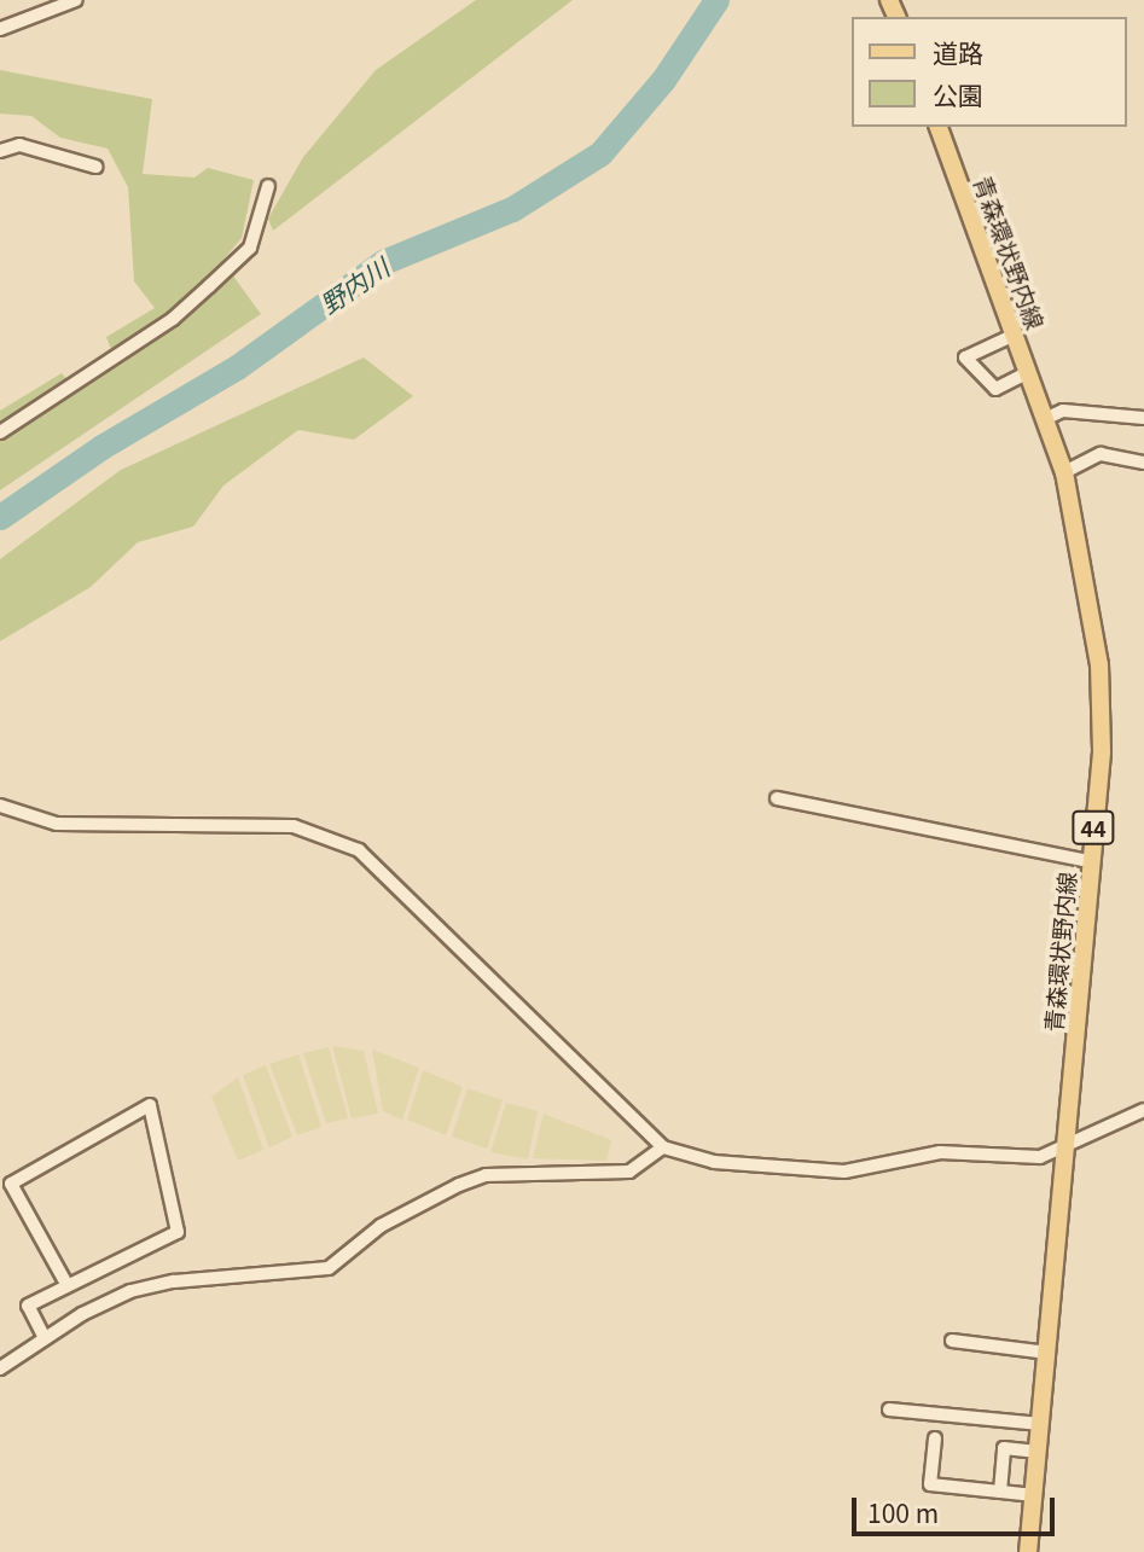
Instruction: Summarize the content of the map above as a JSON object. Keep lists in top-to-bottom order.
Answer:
{
  "streets": {
    "main road": ["青森環状野内線", "44"]
  },
  "water": ["野内川"],
  "legend": ["道路", "公園"],
  "scale_bar": "100 m"
}
